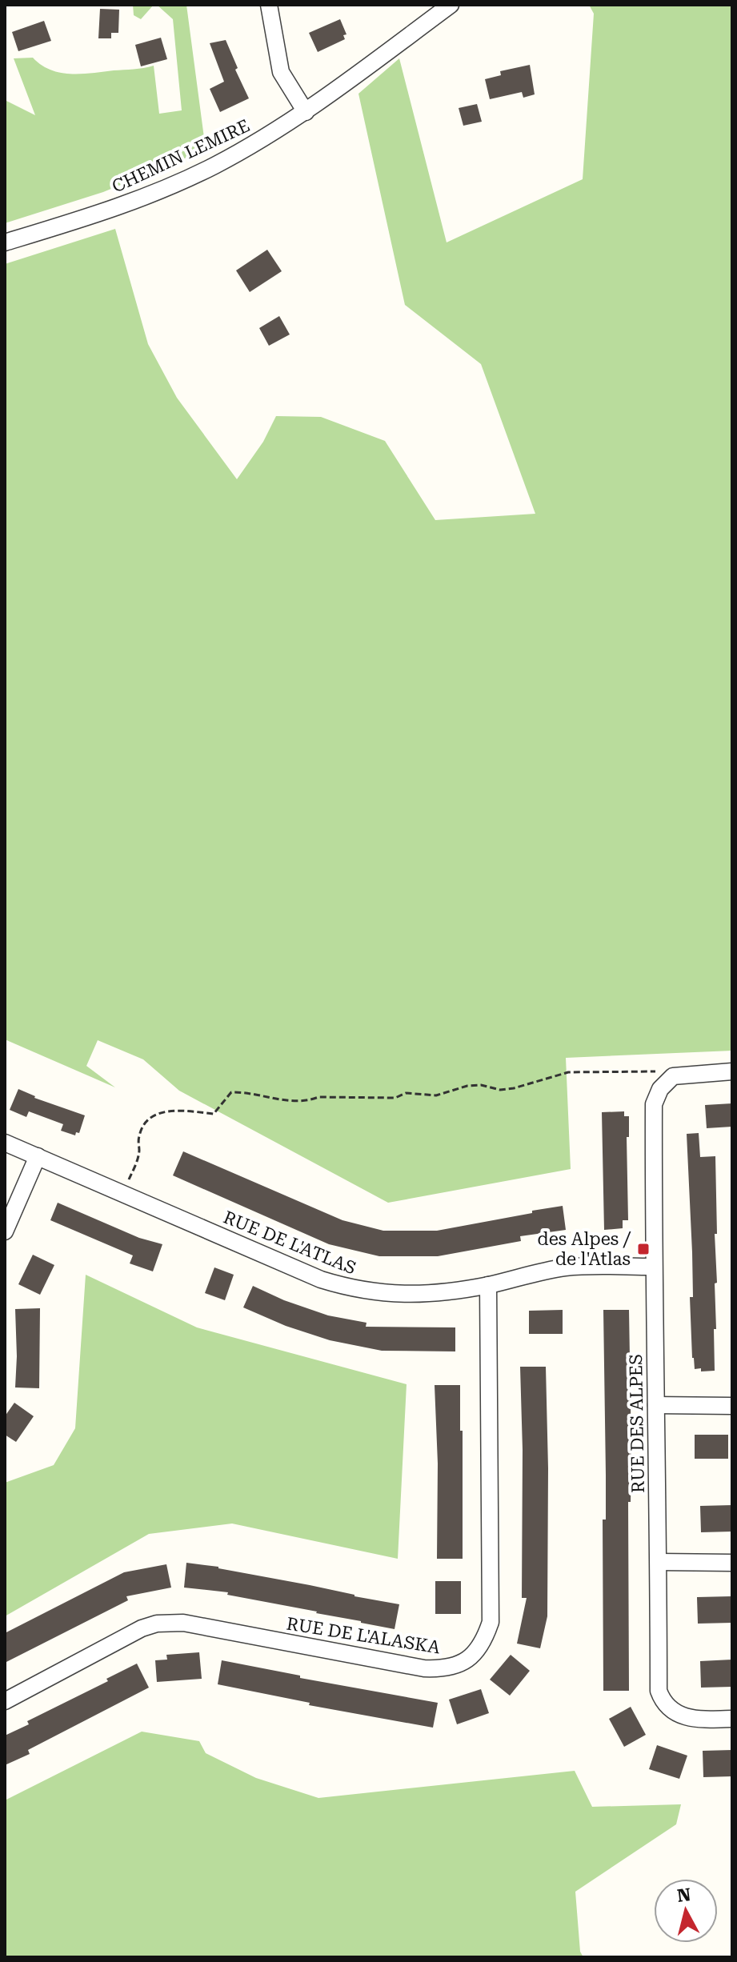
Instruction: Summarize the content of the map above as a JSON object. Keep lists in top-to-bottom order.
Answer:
{
  "streets": {
    "street": [
      "CHEMIN LEMIRE",
      "RUE DE L'ATLAS",
      "RUE DES ALPES",
      "RUE DE L'ALASKA"
    ]
  },
  "crossings": [
    ["RUE DE L'ATLAS", "RUE DES ALPES"],
    ["RUE DE L'ATLAS", "RUE DE L'ALASKA"]
  ],
  "places": {
    "transit": ["des Alpes / de l'Atlas"]
  },
  "north": "top"
}
